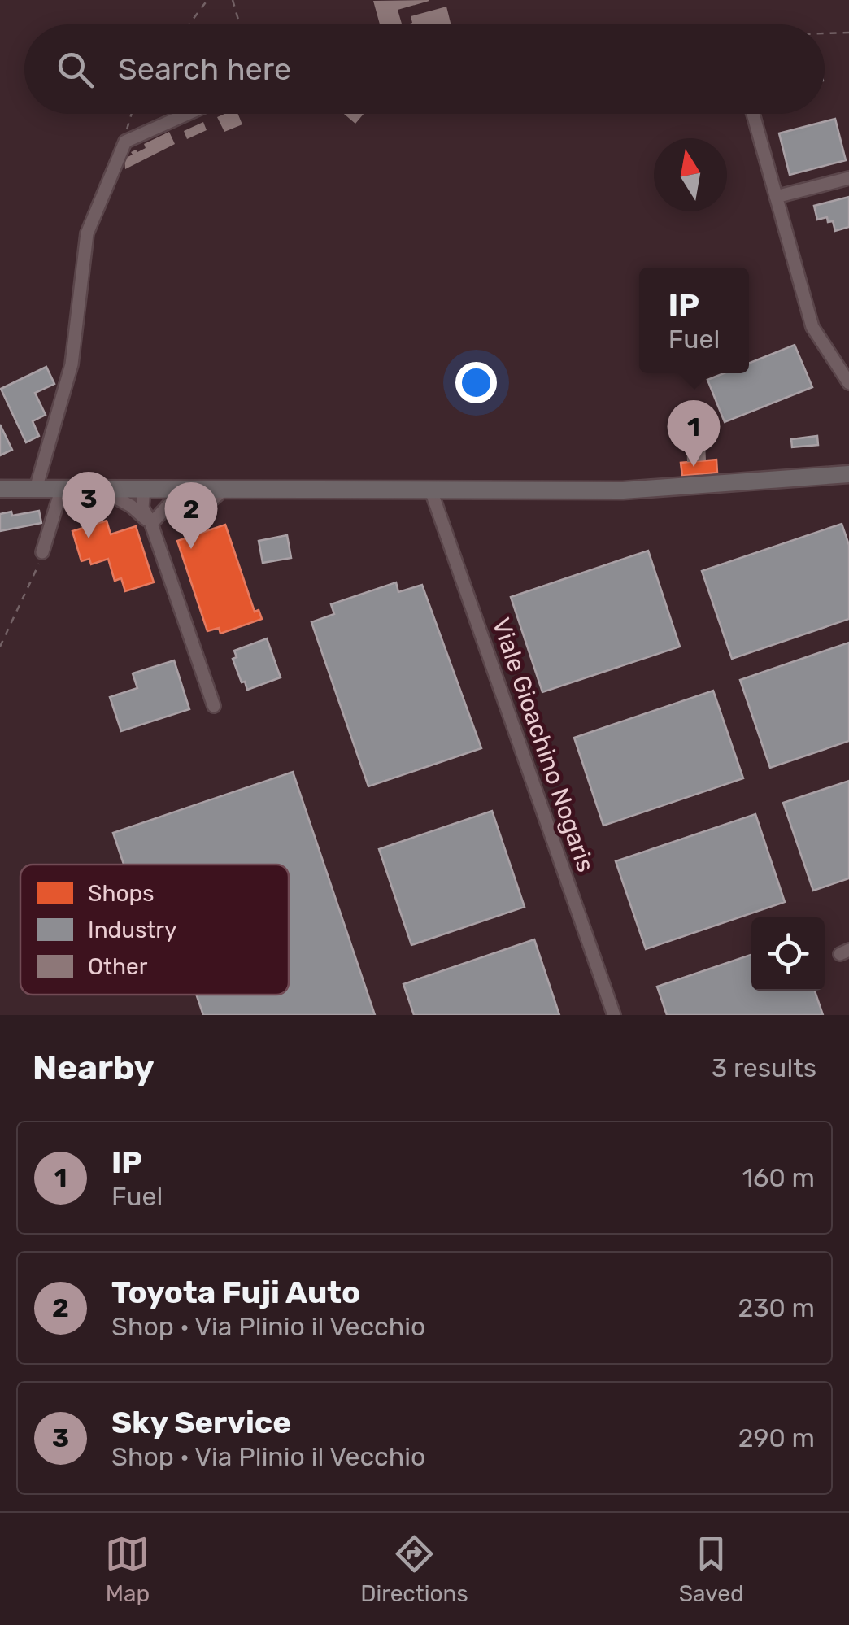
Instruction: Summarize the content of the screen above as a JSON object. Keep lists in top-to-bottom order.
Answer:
{
  "streets": {
    "street": ["Viale Gioachino Nogaris"]
  },
  "legend": ["Shops", "Industry", "Other"],
  "north": "top",
  "page": {
    "search": "Search here",
    "popup": ["IP", "Fuel"],
    "pins": ["1", "3", "2"],
    "heading": ["Nearby", "3 results"],
    "list": [
      {
        "mark": "1",
        "name": "IP",
        "note": "Fuel",
        "value": "160 m"
      },
      {
        "mark": "2",
        "name": "Toyota Fuji Auto",
        "note": "Shop · Via Plinio il Vecchio",
        "value": "230 m"
      },
      {
        "mark": "3",
        "name": "Sky Service",
        "note": "Shop · Via Plinio il Vecchio",
        "value": "290 m"
      }
    ],
    "nav": ["Map", "Directions", "Saved"]
  }
}
